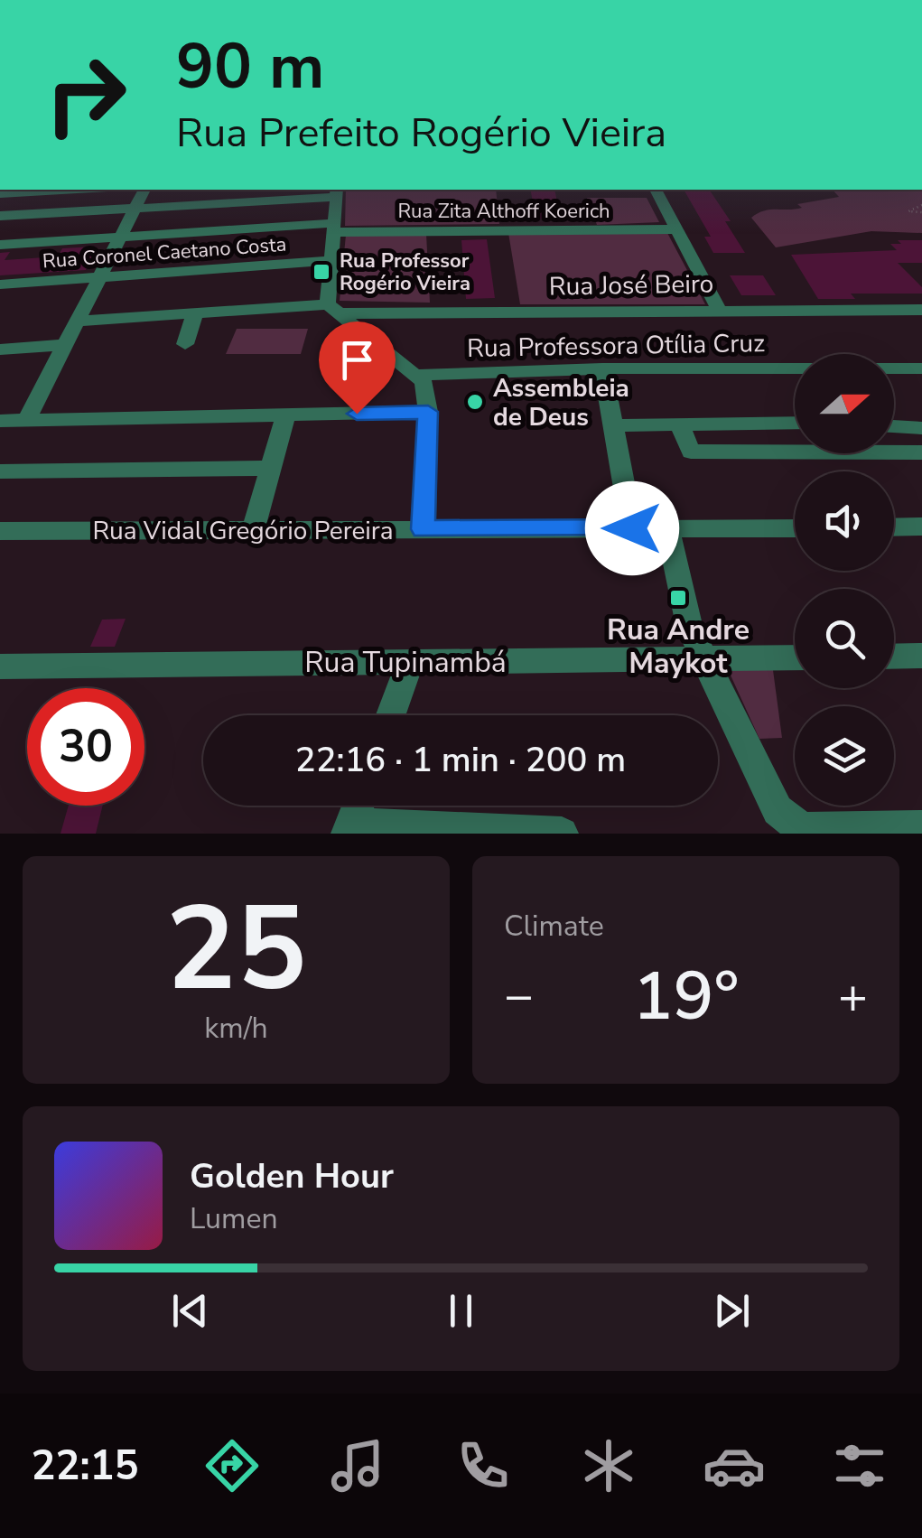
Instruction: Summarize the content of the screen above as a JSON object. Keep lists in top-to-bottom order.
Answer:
{
  "streets": {
    "street": [
      "Rua Zita Althoff Koerich",
      "Rua Coronel Caetano Costa",
      "Rua José Beiro",
      "Rua Professora Otília Cruz",
      "Rua Vidal Gregório Pereira",
      "Rua Tupinambá"
    ]
  },
  "places": {
    "transit": ["Rua Professor Rogério Vieira", "Rua Andre Maykot"],
    "other": ["Assembleia de Deus"]
  },
  "north": "right",
  "page": {
    "turn": ["90 m", "Rua Prefeito Rogério Vieira"],
    "limit": "30",
    "trip": "22:16 · 1 min · 200 m",
    "tile": [
      ["25", "km/h"],
      "Climate"
    ],
    "heat": ["−", "19°", "+"],
    "song": ["Golden Hour", "Lumen"],
    "tabs": "22:15"
  }
}
